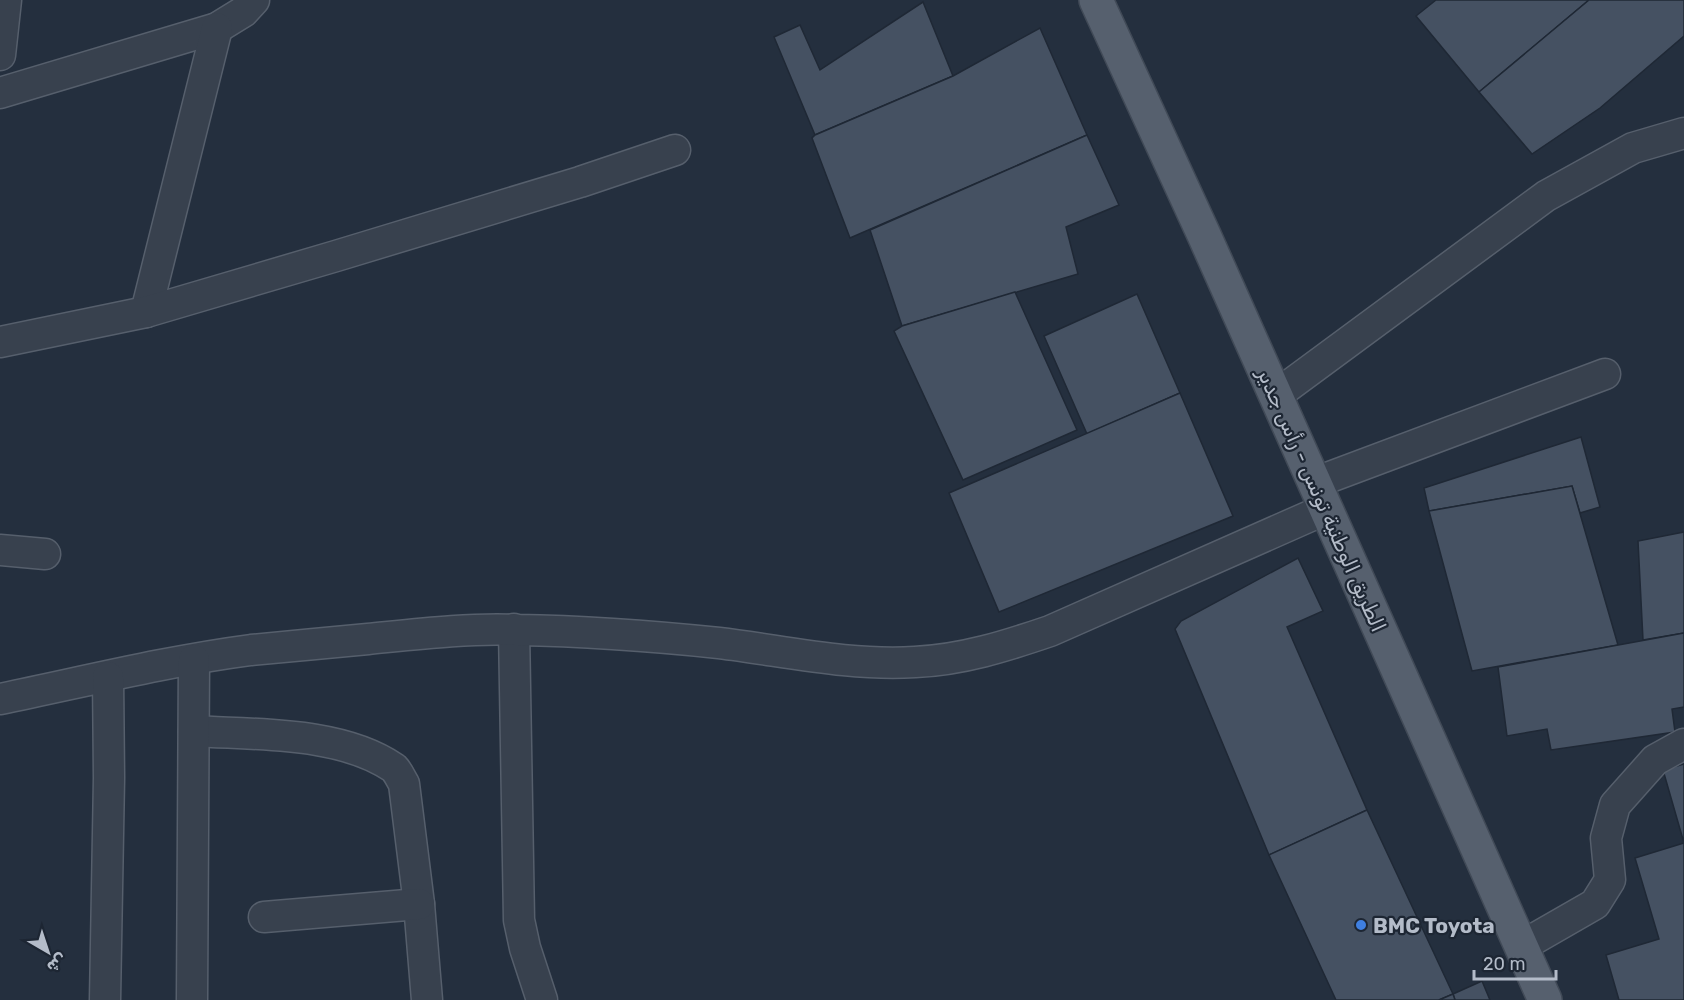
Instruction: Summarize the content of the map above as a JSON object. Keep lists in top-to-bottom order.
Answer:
{
  "streets": {
    "main road": ["الطريق الوطنية تونس - رأس جدير"]
  },
  "places": ["BMC Toyota"],
  "scale_bar": "20 m",
  "north": "bottom right"
}
